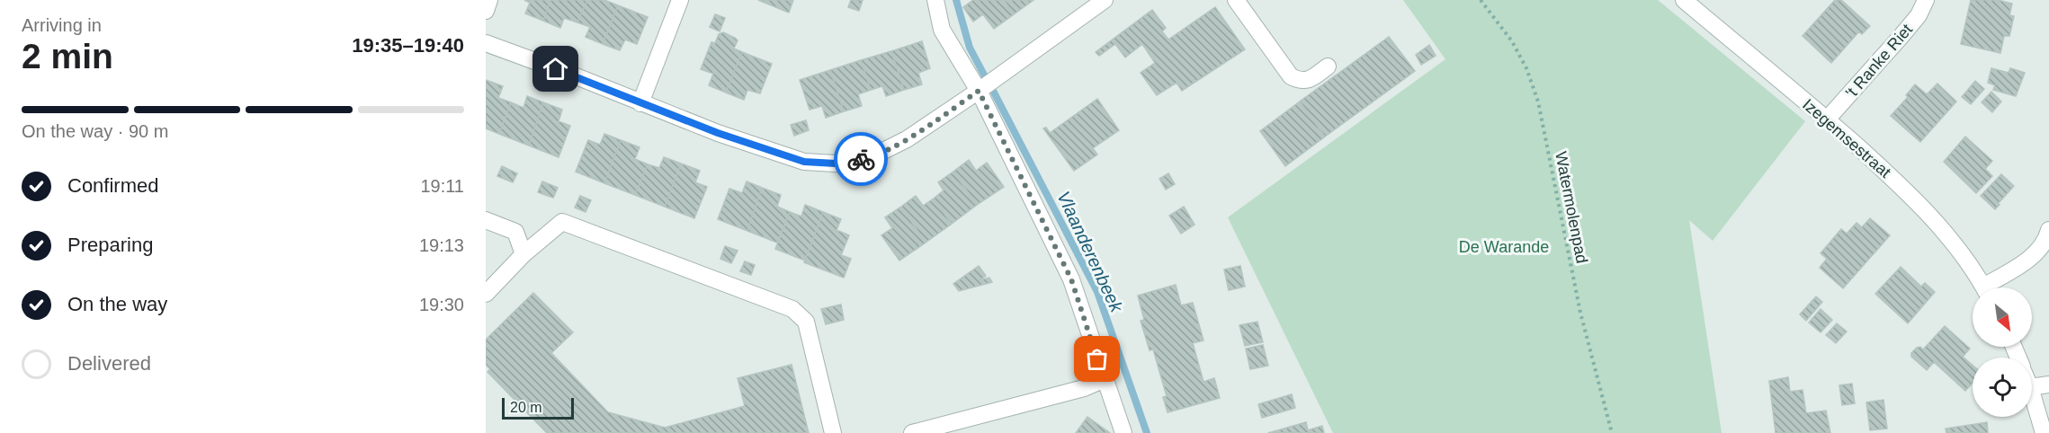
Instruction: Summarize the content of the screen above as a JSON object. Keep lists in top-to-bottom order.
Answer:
{
  "streets": {
    "street": ["'t Ranke Riet", "Izegemsestraat"],
    "path": ["Watermolenpad"]
  },
  "crossings": [
    ["'t Ranke Riet", "Izegemsestraat"]
  ],
  "water": ["Vlaanderenbeek"],
  "parks": ["De Warande"],
  "scale_bar": "20 m",
  "north": "bottom right",
  "page": {
    "heading": ["2 min", "Arriving in", "19:35–19:40"],
    "bar": "On the way · 90 m",
    "list": [
      ["Confirmed", "19:11"],
      ["Preparing", "19:13"],
      ["On the way", "19:30"],
      "Delivered"
    ],
    "scale": "20 m"
  }
}
